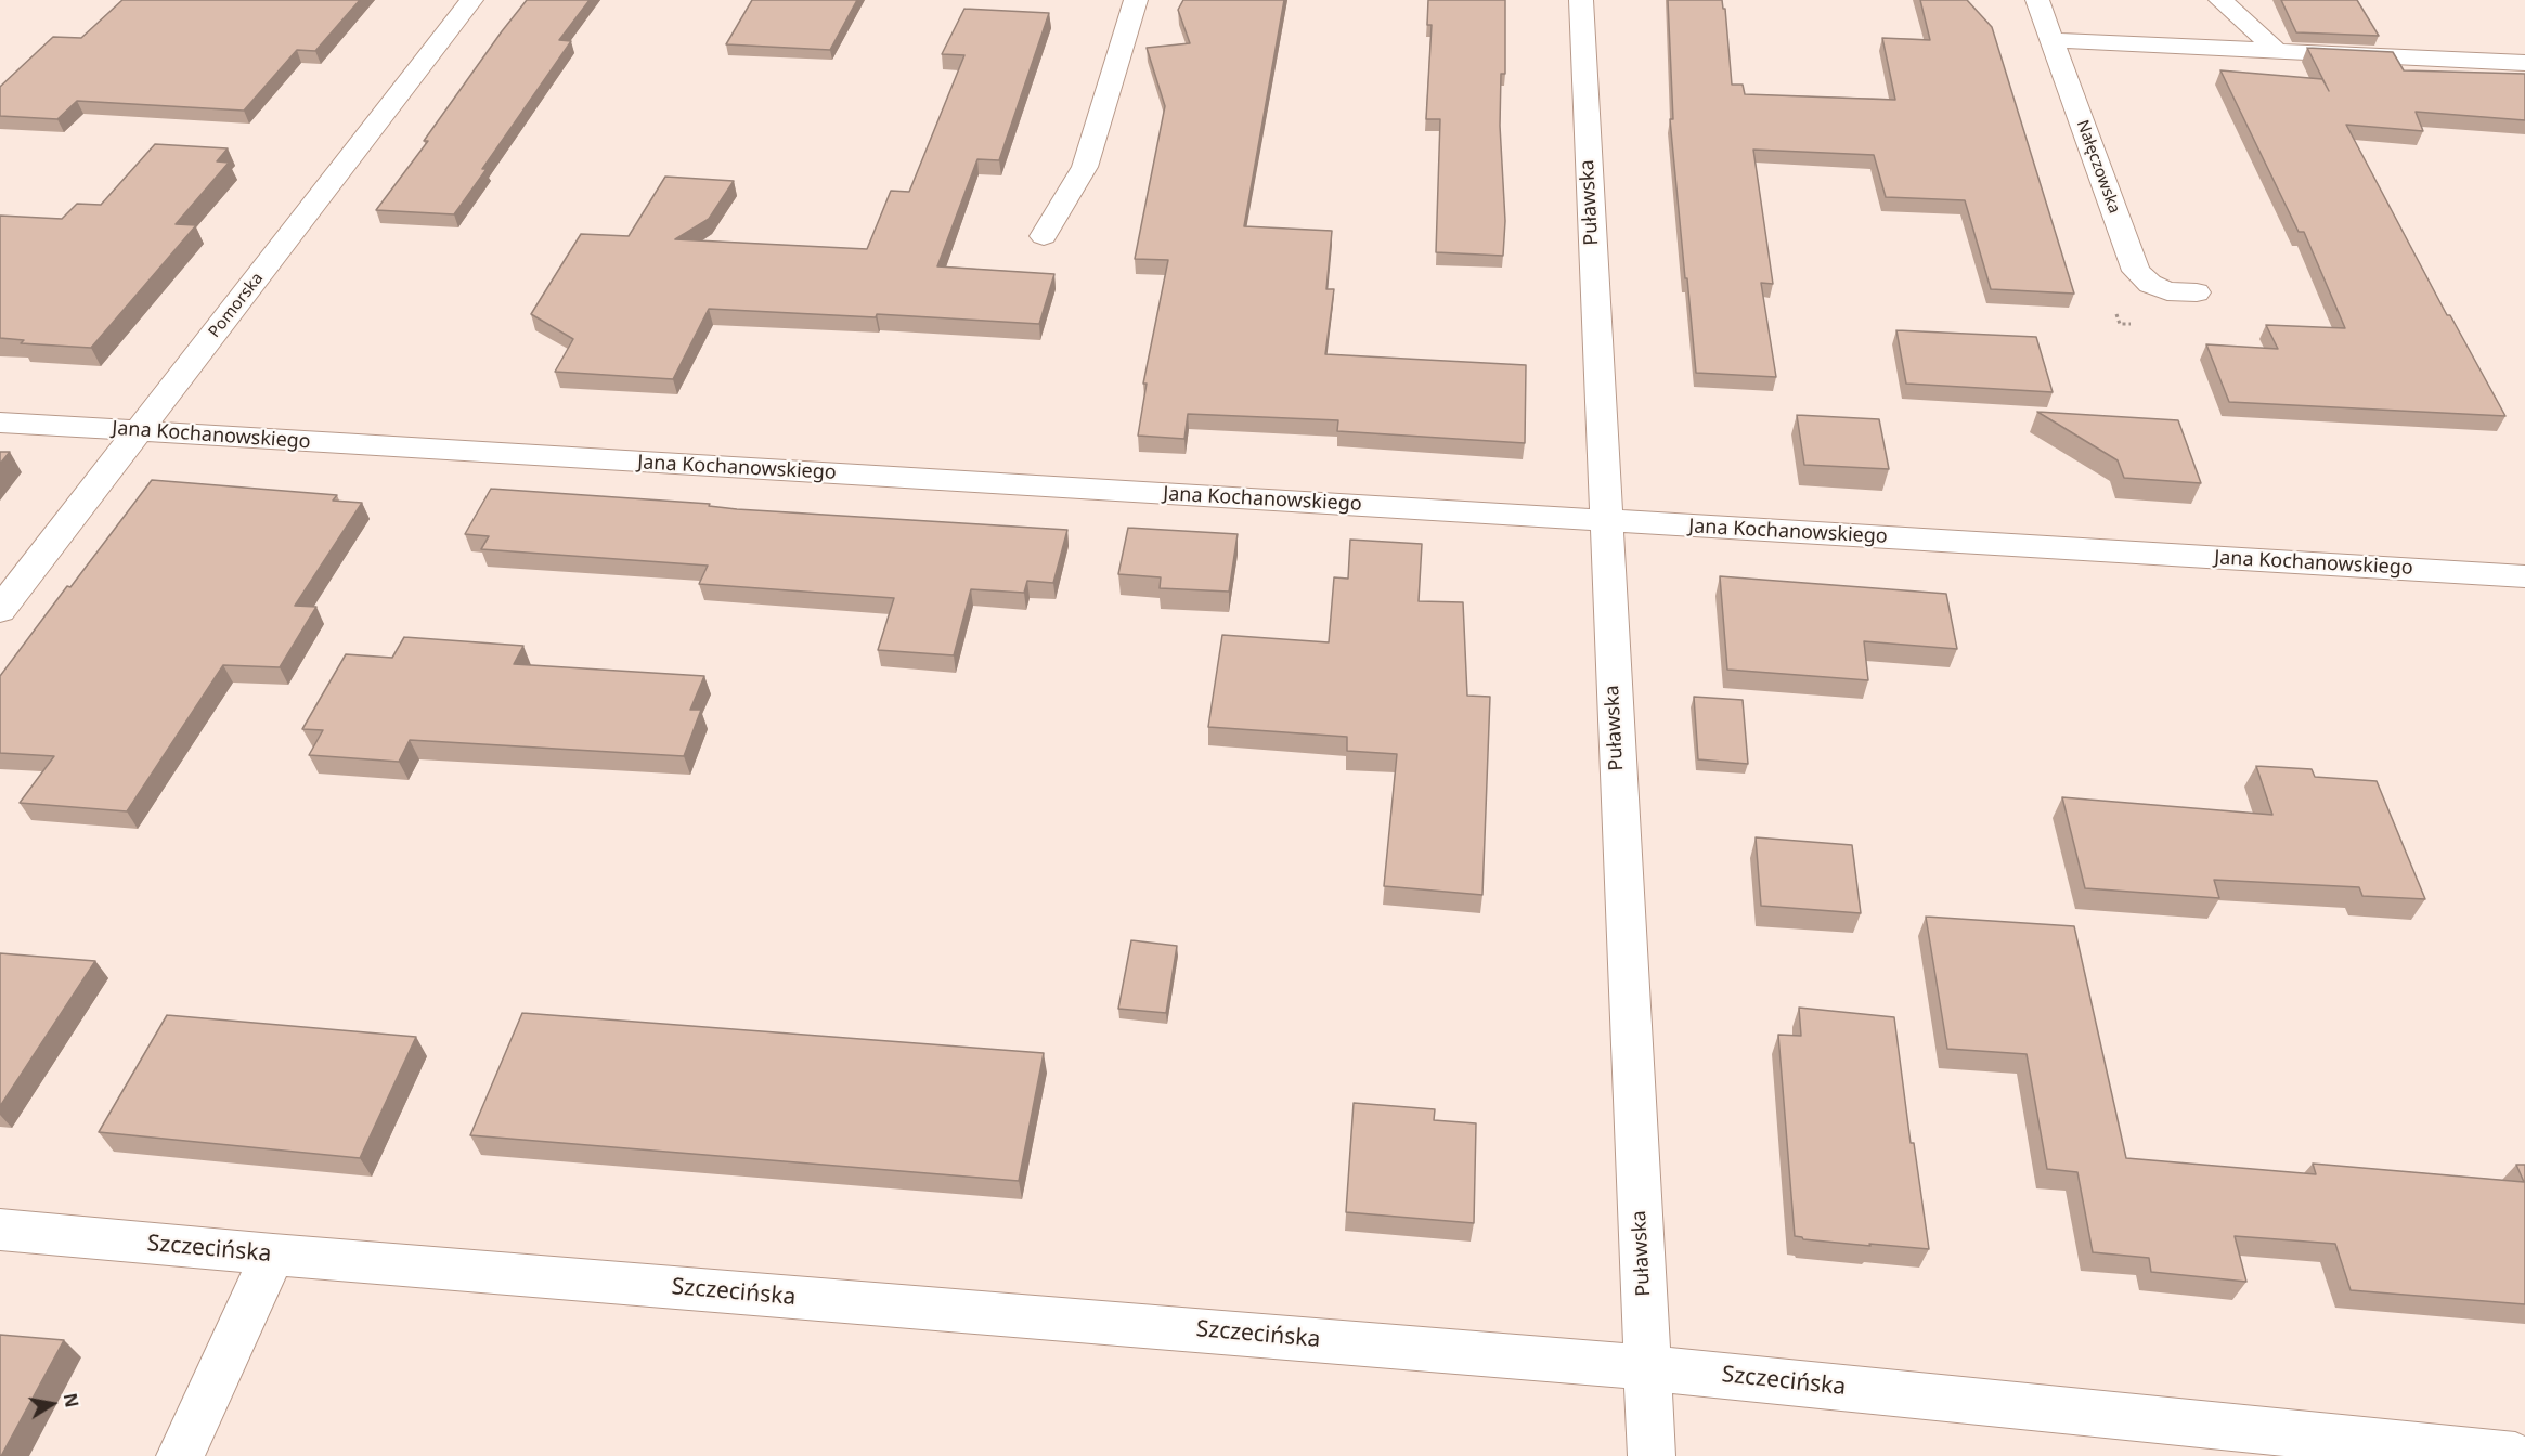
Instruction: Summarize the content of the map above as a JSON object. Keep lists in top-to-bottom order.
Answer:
{
  "streets": {
    "street": [
      "Nałęczowska",
      "Puławska",
      "Pomorska",
      "Jana Kochanowskiego",
      "Szczecińska"
    ]
  },
  "crossings": [
    ["Puławska", "Jana Kochanowskiego"],
    ["Puławska", "Szczecińska"],
    ["Pomorska", "Jana Kochanowskiego"]
  ],
  "north": "right"
}
